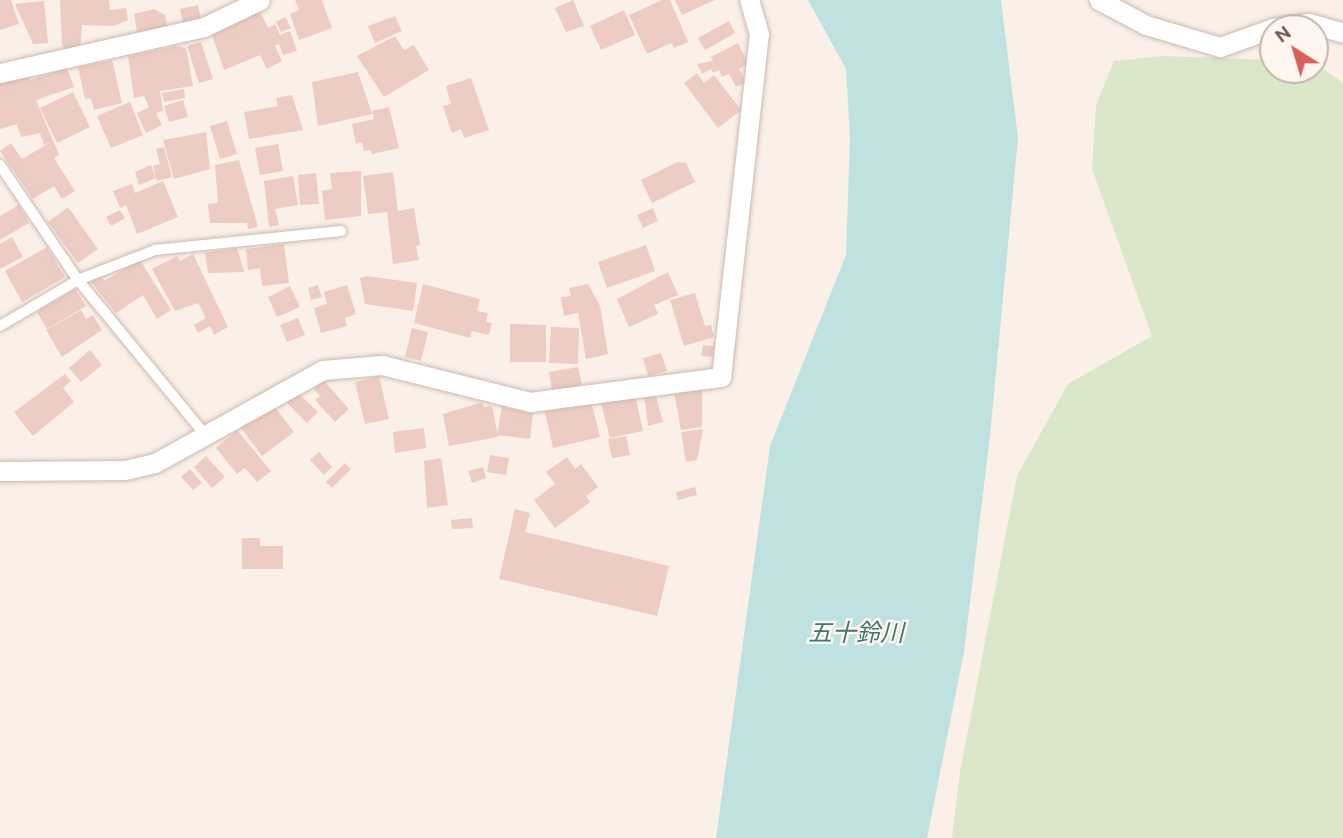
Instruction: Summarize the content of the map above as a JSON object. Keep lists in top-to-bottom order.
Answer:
{
  "water": ["五十鈴川"],
  "north": "top left"
}
